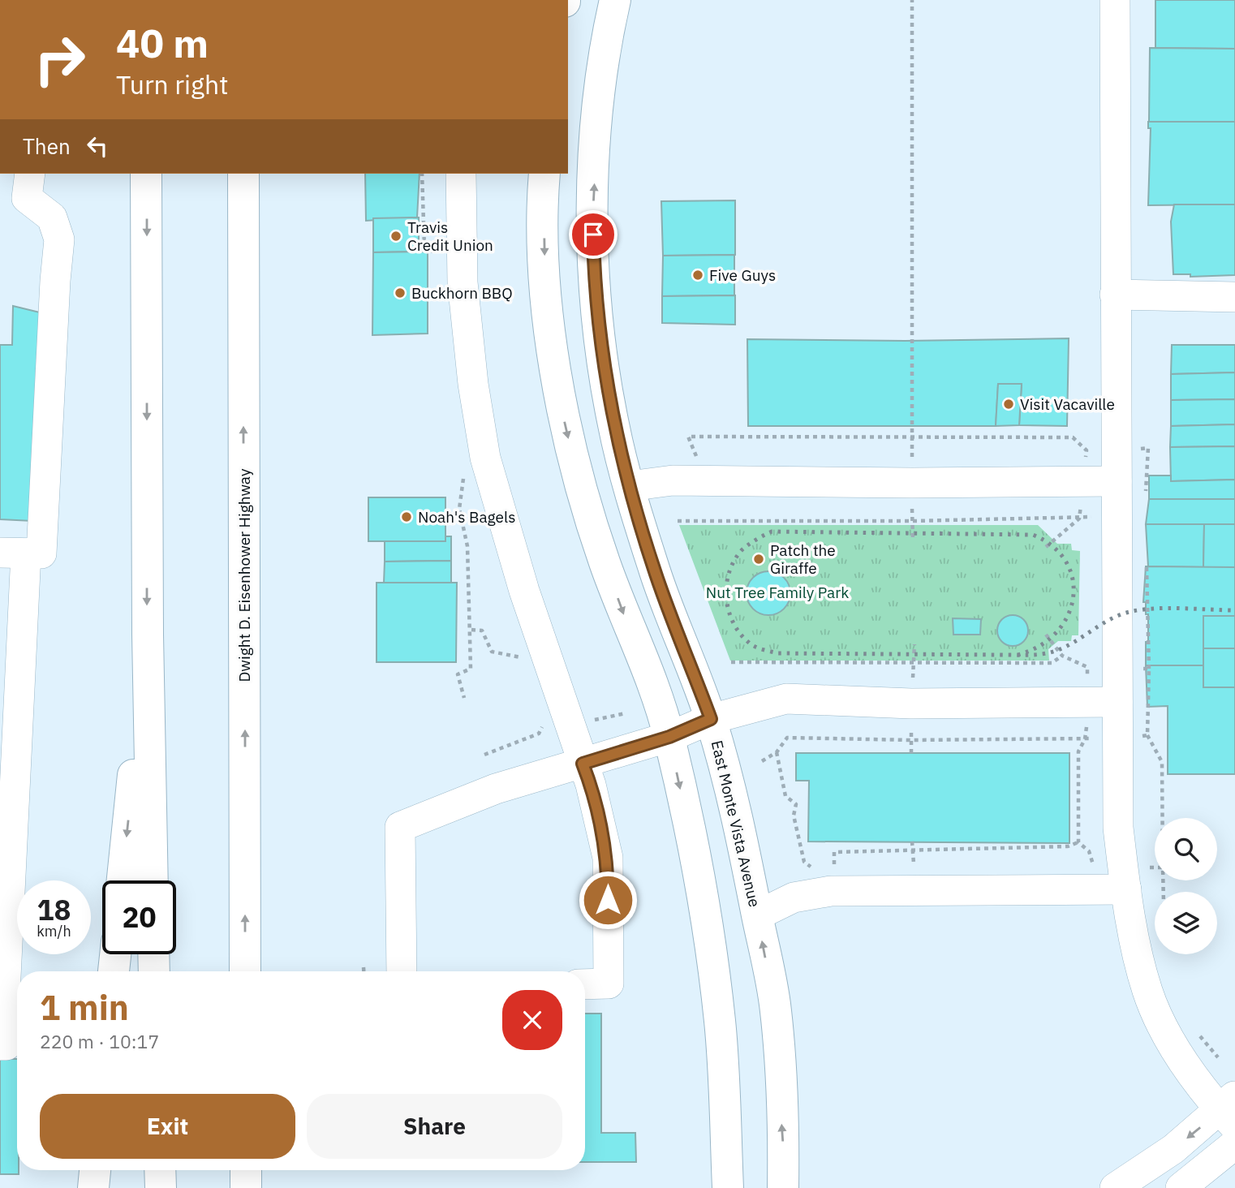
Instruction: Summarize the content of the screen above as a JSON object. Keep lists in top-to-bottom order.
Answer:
{
  "streets": {
    "main road": ["Dwight D. Eisenhower Highway", "East Monte Vista Avenue"]
  },
  "parks": ["Nut Tree Family Park"],
  "places": [
    "Travis Credit Union",
    "Five Guys",
    "Buckhorn BBQ",
    "Visit Vacaville",
    "Noah's Bagels",
    "Patch the Giraffe"
  ],
  "page": {
    "turn": ["40 m", "Turn right"],
    "then": "Then",
    "speed": "18 km/h",
    "limit": "20",
    "heading": ["1 min", "220 m · 10:17"],
    "buttons": ["Exit", "Share"]
  }
}
